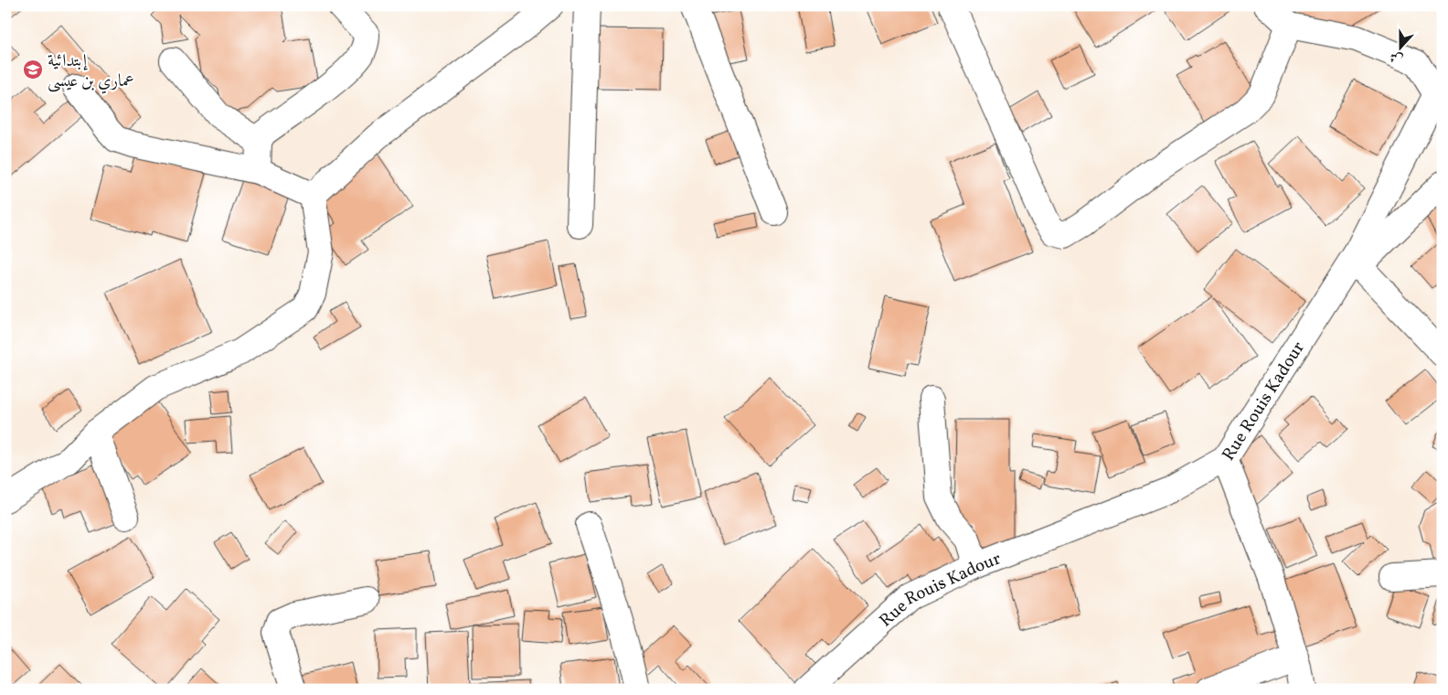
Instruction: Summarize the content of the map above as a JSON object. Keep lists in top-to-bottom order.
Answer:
{
  "streets": {
    "street": ["Rue Rouis Kadour"]
  },
  "places": {
    "school or university": ["إبتدائية عماري بن عيسى"]
  },
  "north": "bottom"
}
